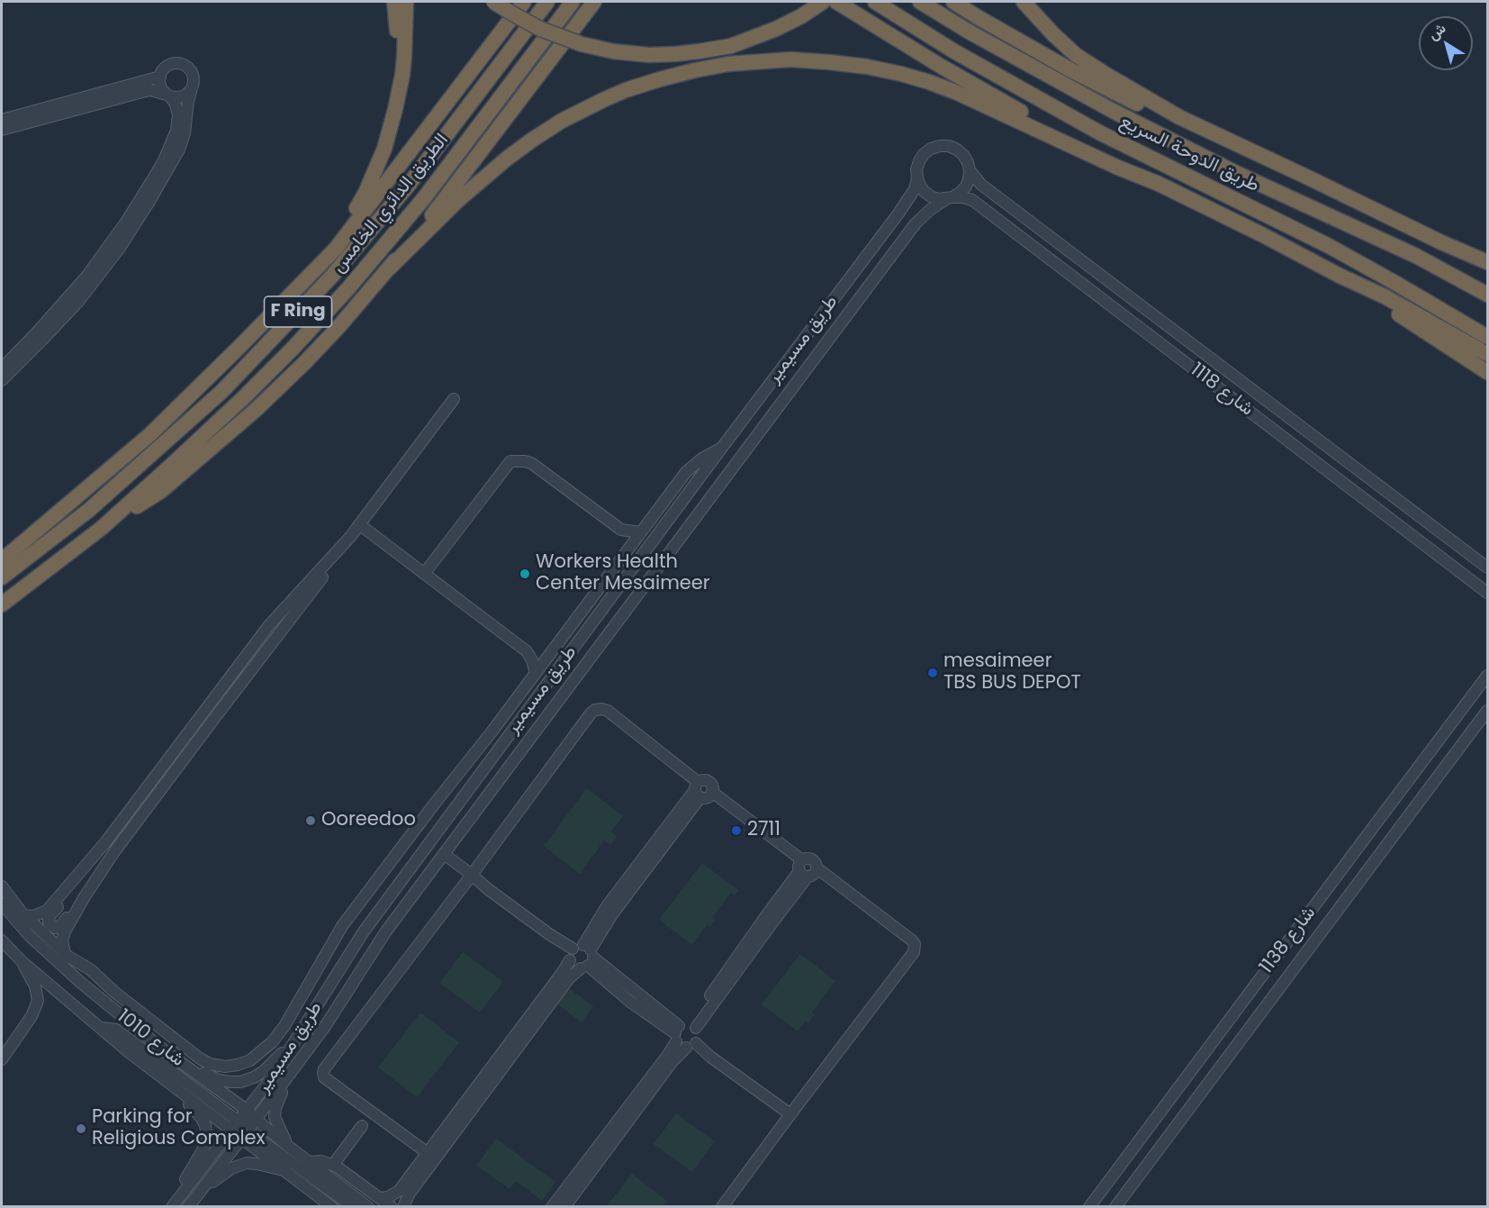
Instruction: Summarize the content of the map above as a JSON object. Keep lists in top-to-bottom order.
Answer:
{
  "streets": {
    "highway": ["طريق الدوحة السريع", "الطريق الدائري الخامس", "F Ring"],
    "street": [
      "طريق مسيمير",
      "شارع 1118",
      "شارع 1138",
      "شارع 1010"
    ]
  },
  "crossings": [
    ["طريق مسيمير", "شارع 1118"],
    ["طريق مسيمير", "شارع 1010"]
  ],
  "places": [
    "Workers Health Center Mesaimeer",
    "mesaimeer TBS BUS DEPOT",
    "Ooreedoo",
    "2711",
    "Parking for Religious Complex"
  ],
  "north": "top left"
}
